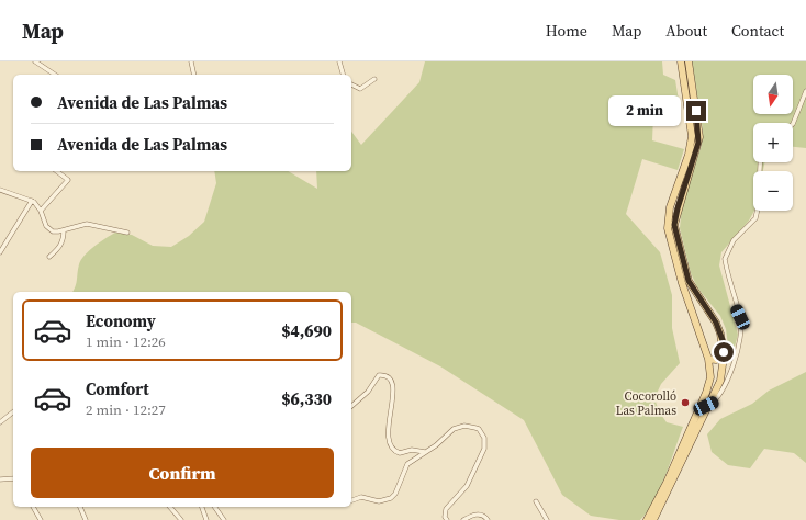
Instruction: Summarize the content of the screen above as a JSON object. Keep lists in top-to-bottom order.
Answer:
{
  "places": ["Cocorolló Las Palmas"],
  "north": "bottom",
  "page": {
    "header": "Map",
    "nav": [
      "Home",
      "Map",
      "About",
      "Contact"
    ],
    "map_buttons": ["+", "−"],
    "banner": ["Avenida de Las Palmas", "Avenida de Las Palmas"],
    "bubble": "2 min",
    "list": [
      {
        "name": "Economy",
        "note": "1 min · 12:26",
        "value": "$4,690"
      },
      {
        "name": "Comfort",
        "note": "2 min · 12:27",
        "value": "$6,330"
      }
    ],
    "buttons": "Confirm"
  }
}
